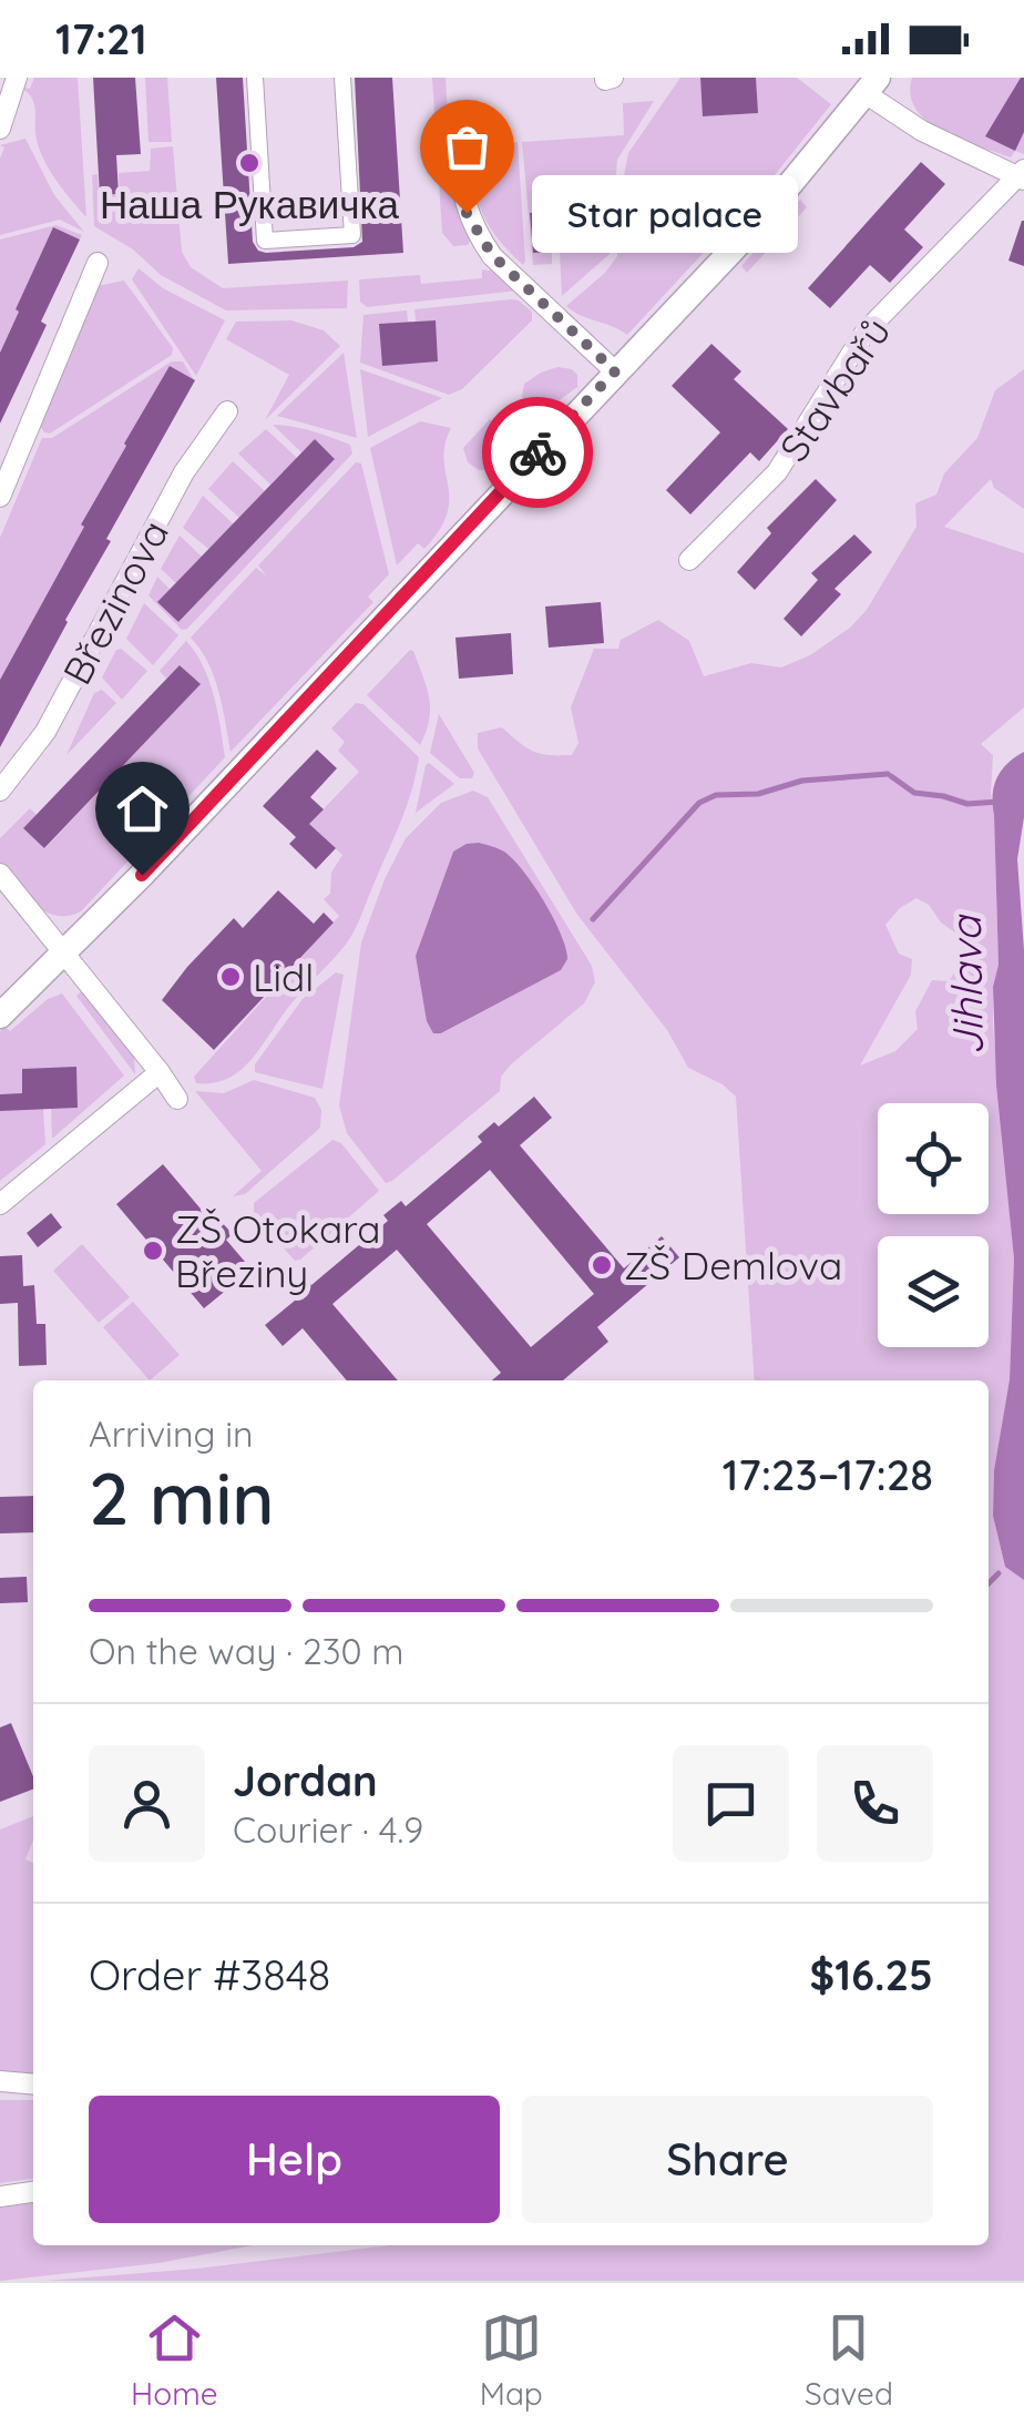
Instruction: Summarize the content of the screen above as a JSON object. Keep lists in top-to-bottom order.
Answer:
{
  "streets": {
    "street": ["Stavbařů", "Březinova"]
  },
  "water": ["Jihlava"],
  "places": [
    "Наша Рукавичка",
    "Star palace",
    "Lidl",
    "ZŠ Otokara Březiny",
    "ZŠ Demlova"
  ],
  "page": {
    "status": "17:21",
    "bubble": "Star palace",
    "heading": ["2 min", "Arriving in", "17:23–17:28"],
    "panel": [
      "Jordan",
      "Courier · 4.9",
      "Order #3848",
      "$16.25"
    ],
    "bar": "On the way · 230 m",
    "buttons": ["Help", "Share"],
    "tabs": ["Home", "Map", "Saved"]
  }
}
